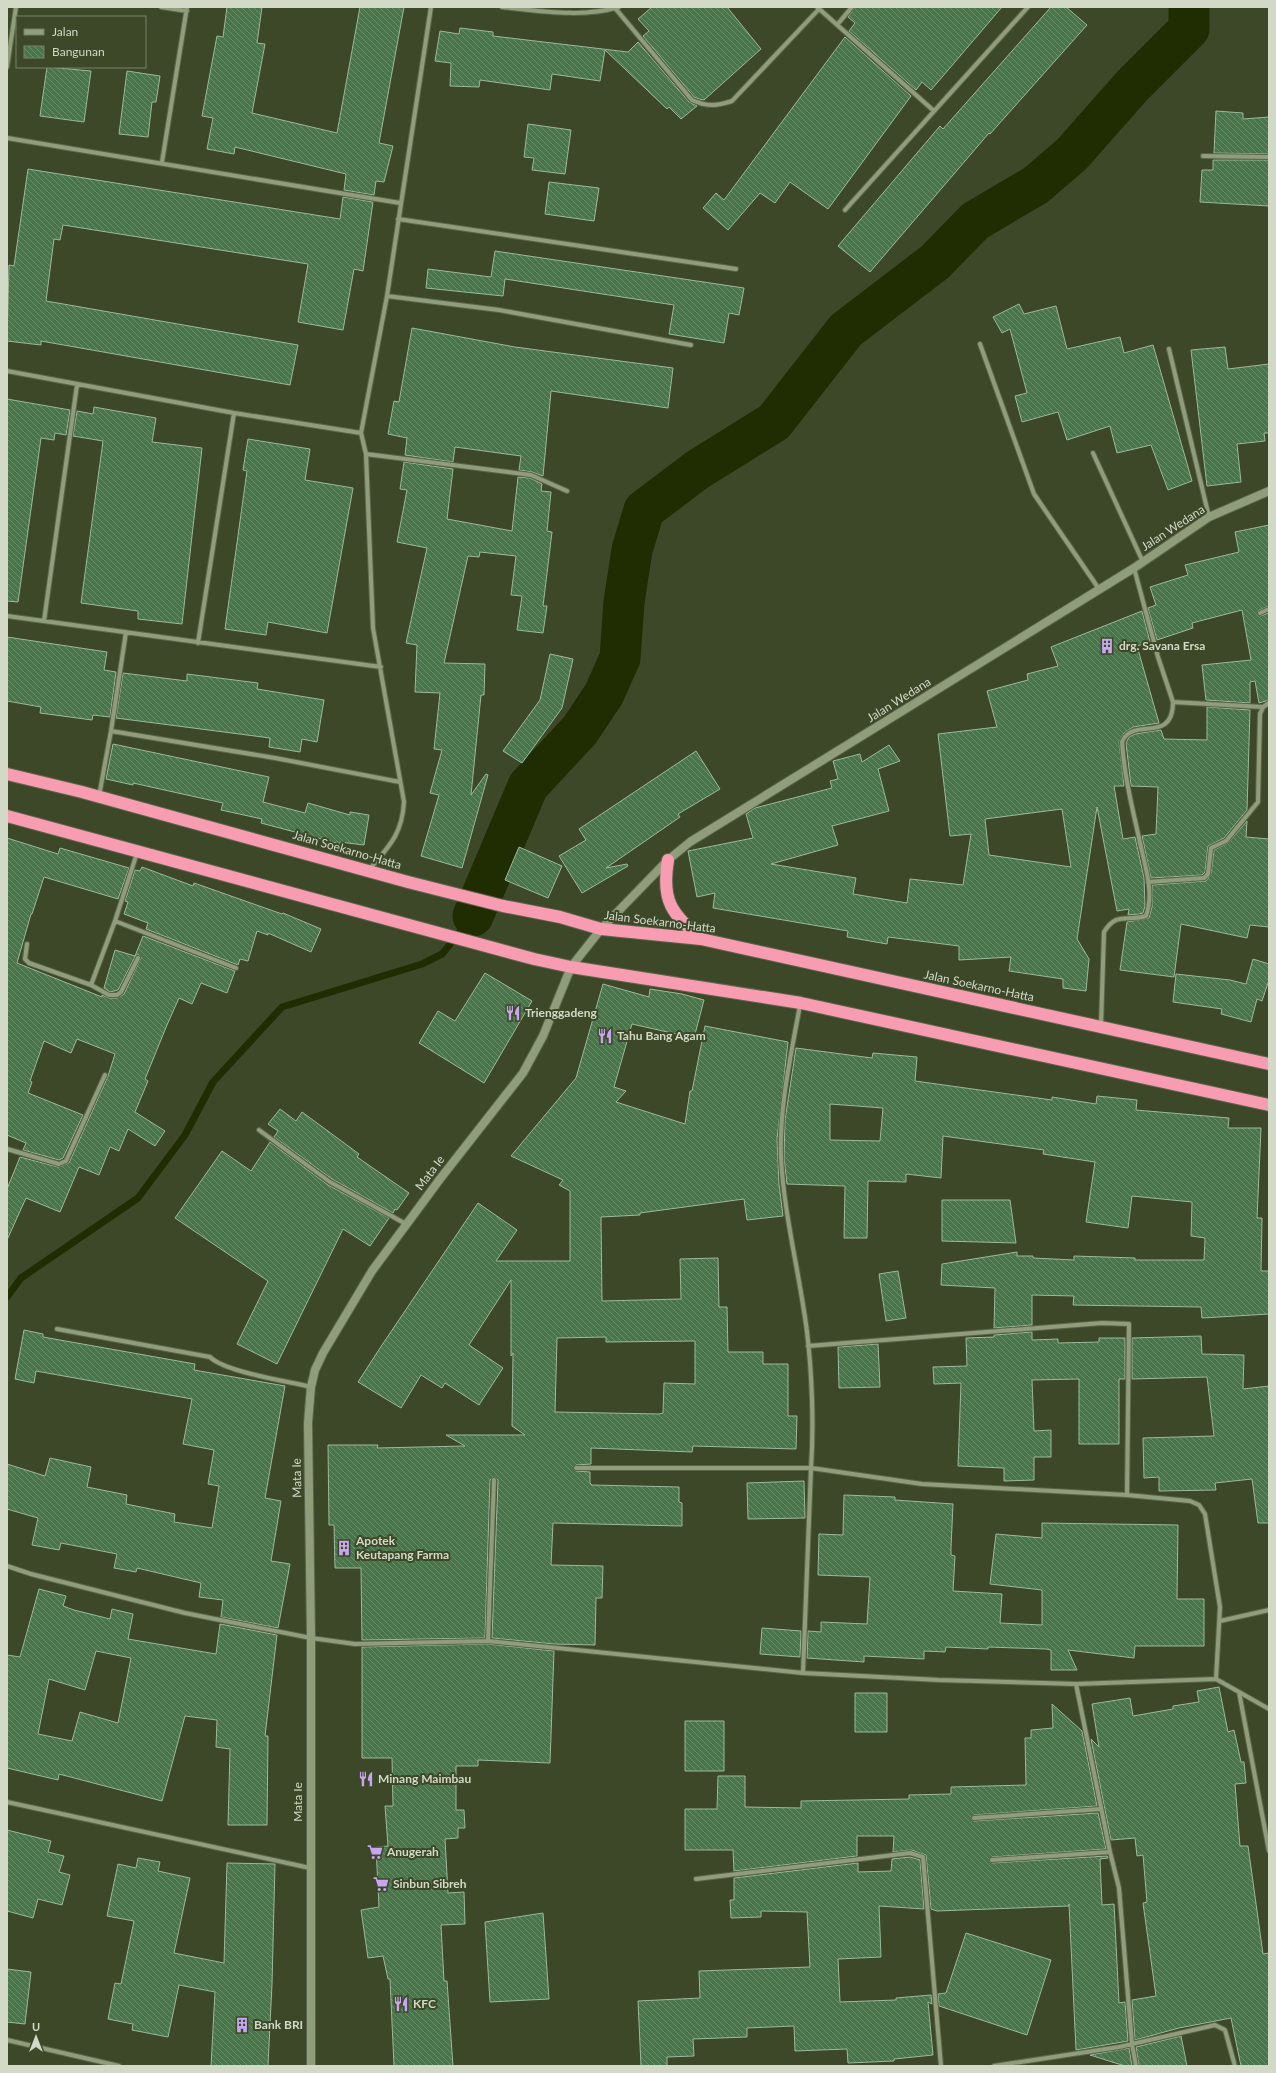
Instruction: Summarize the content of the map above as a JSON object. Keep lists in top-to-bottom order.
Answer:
{
  "streets": {
    "highway": ["Jalan Soekarno-Hatta"],
    "street": ["Jalan Wedana", "Mata Ie"]
  },
  "crossings": [
    ["Jalan Wedana", "Jalan Soekarno-Hatta"],
    ["Jalan Wedana", "Mata Ie"]
  ],
  "places": {
    "building": ["drg. Savana Ersa", "Apotek Keutapang Farma", "Bank BRI"],
    "restaurant": [
      "Trienggadeng",
      "Tahu Bang Agam",
      "Minang Maimbau",
      "KFC"
    ],
    "supermarket": ["Anugerah", "Sinbun Sibreh"]
  },
  "legend": ["Jalan", "Bangunan"],
  "north": "top"
}
